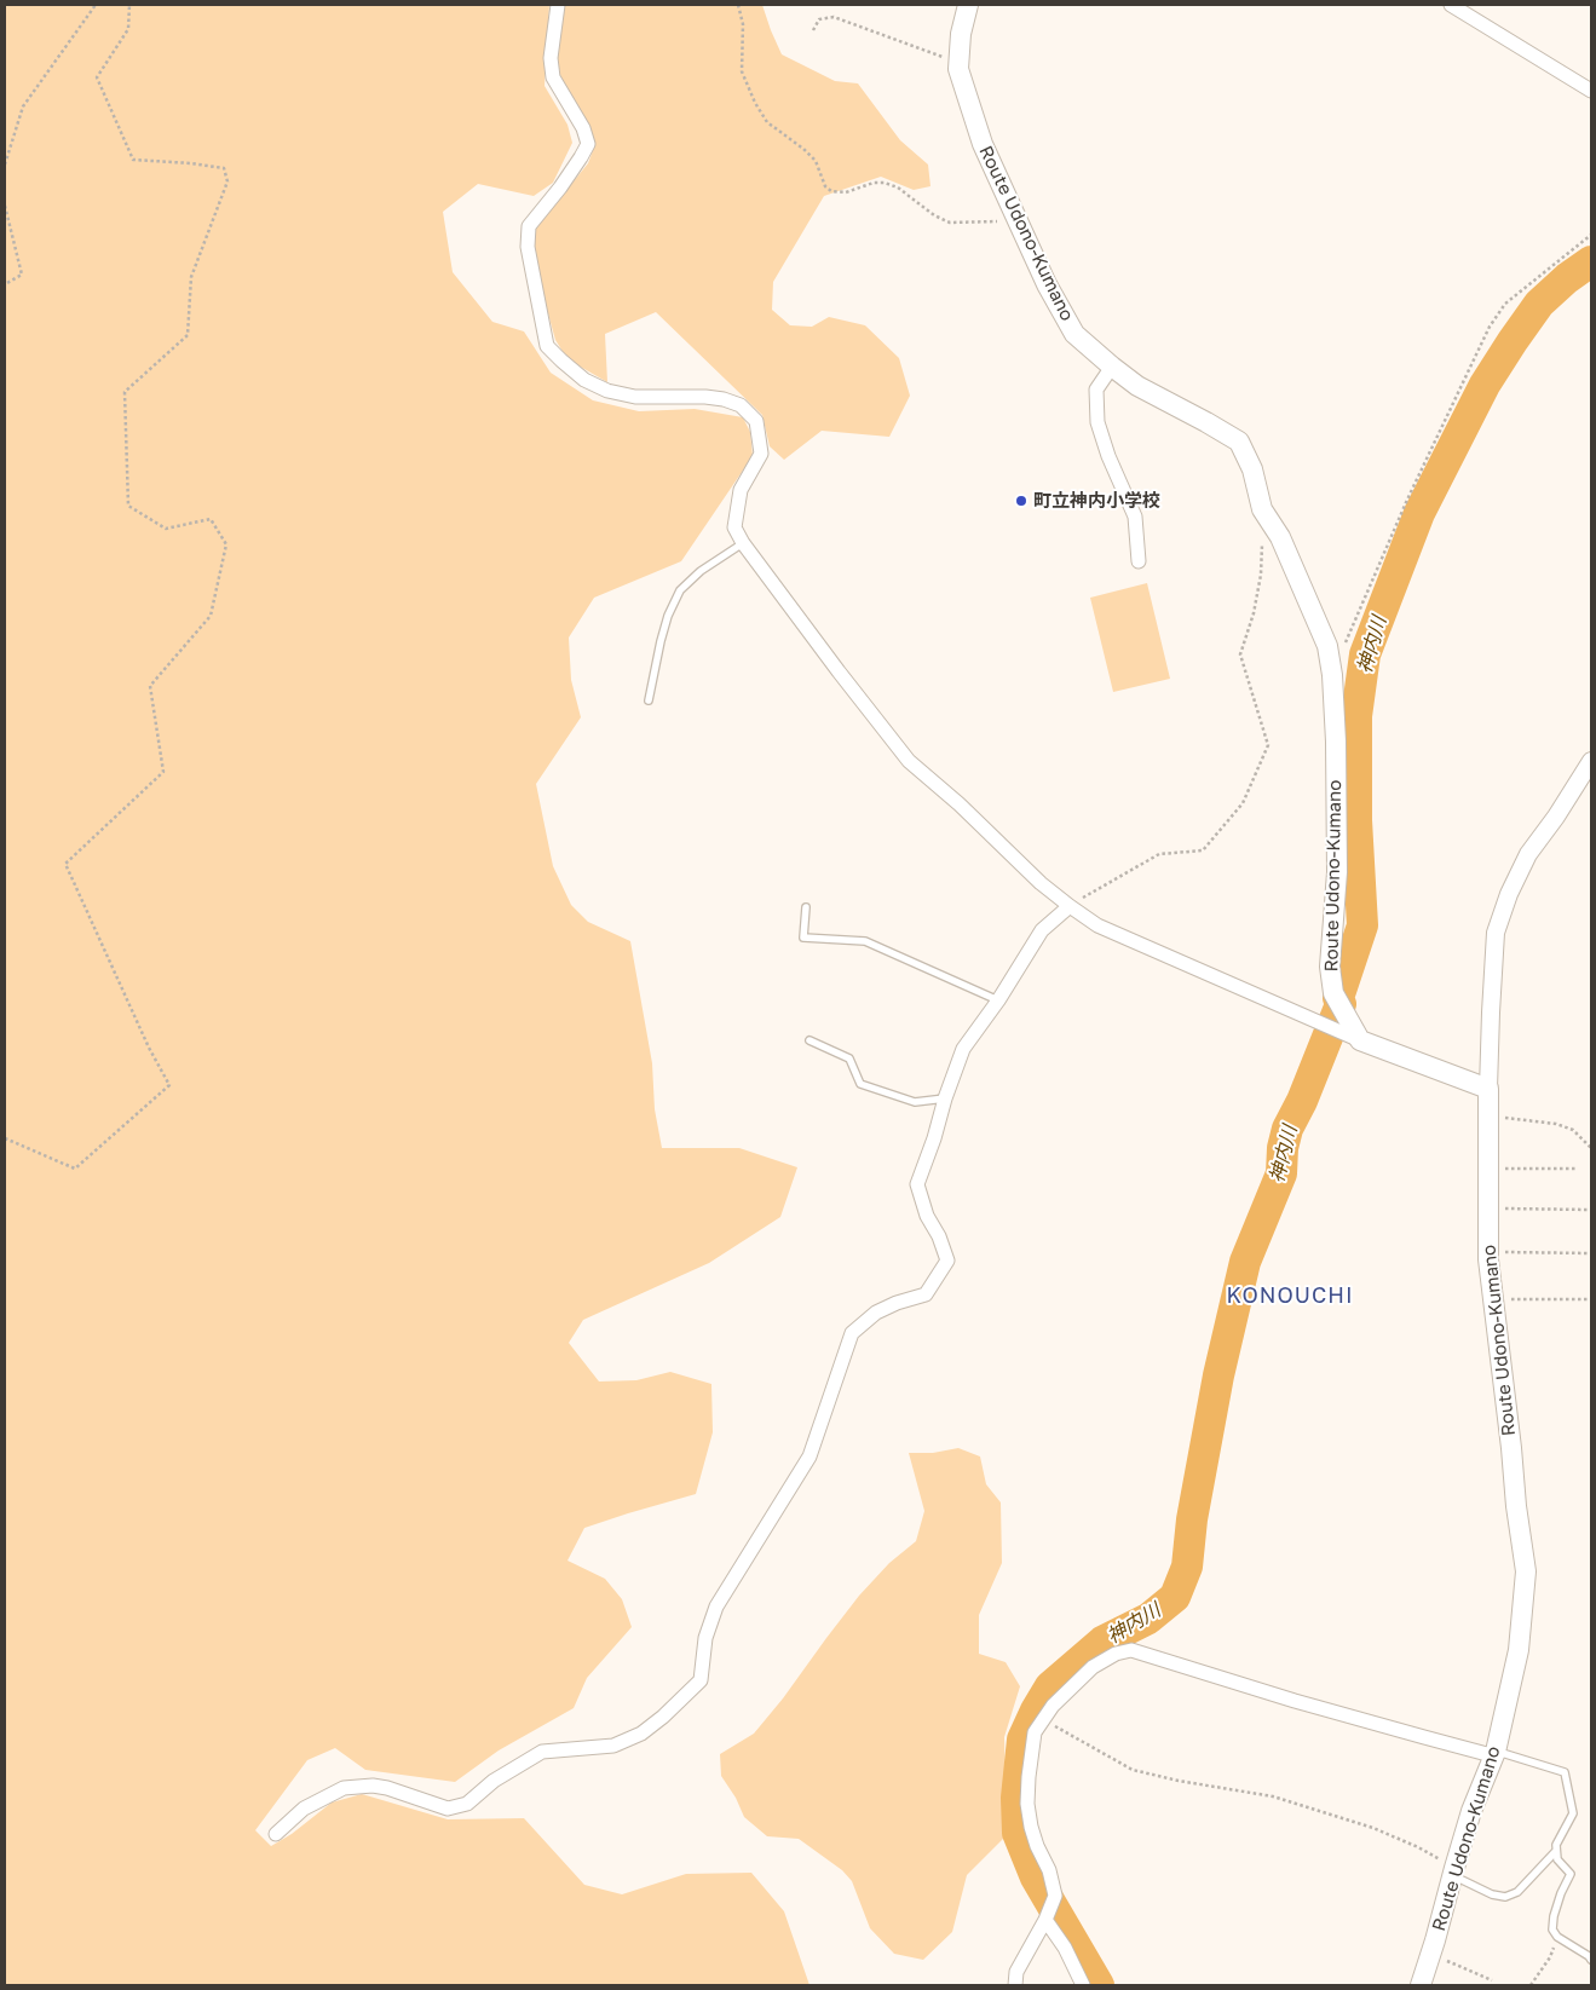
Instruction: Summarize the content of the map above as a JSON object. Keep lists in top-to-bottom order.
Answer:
{
  "streets": {
    "main road": ["Route Udono-Kumano"]
  },
  "districts": ["KONOUCHI"],
  "water": ["神内川"],
  "places": ["町立神内小学校"]
}
